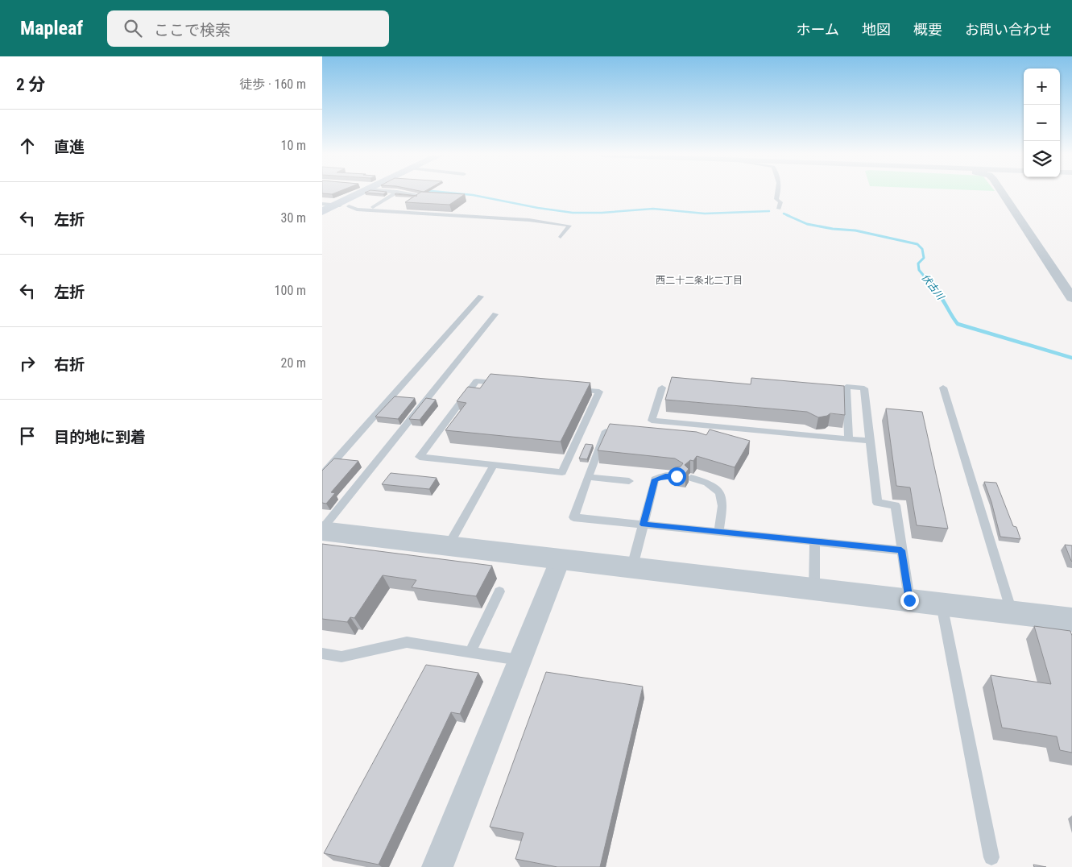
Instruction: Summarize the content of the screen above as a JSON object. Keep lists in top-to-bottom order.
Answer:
{
  "districts": ["西二十二条北二丁目"],
  "water": ["伏古川"],
  "page": {
    "header": "Mapleaf",
    "search": "ここで検索",
    "nav": [
      "ホーム",
      "地図",
      "概要",
      "お問い合わせ"
    ],
    "heading": ["2 分", "徒歩 · 160 m"],
    "map_buttons": ["+", "−"],
    "list": [
      ["直進", "10 m"],
      ["左折", "30 m"],
      ["左折", "100 m"],
      ["右折", "20 m"],
      "目的地に到着"
    ]
  }
}
